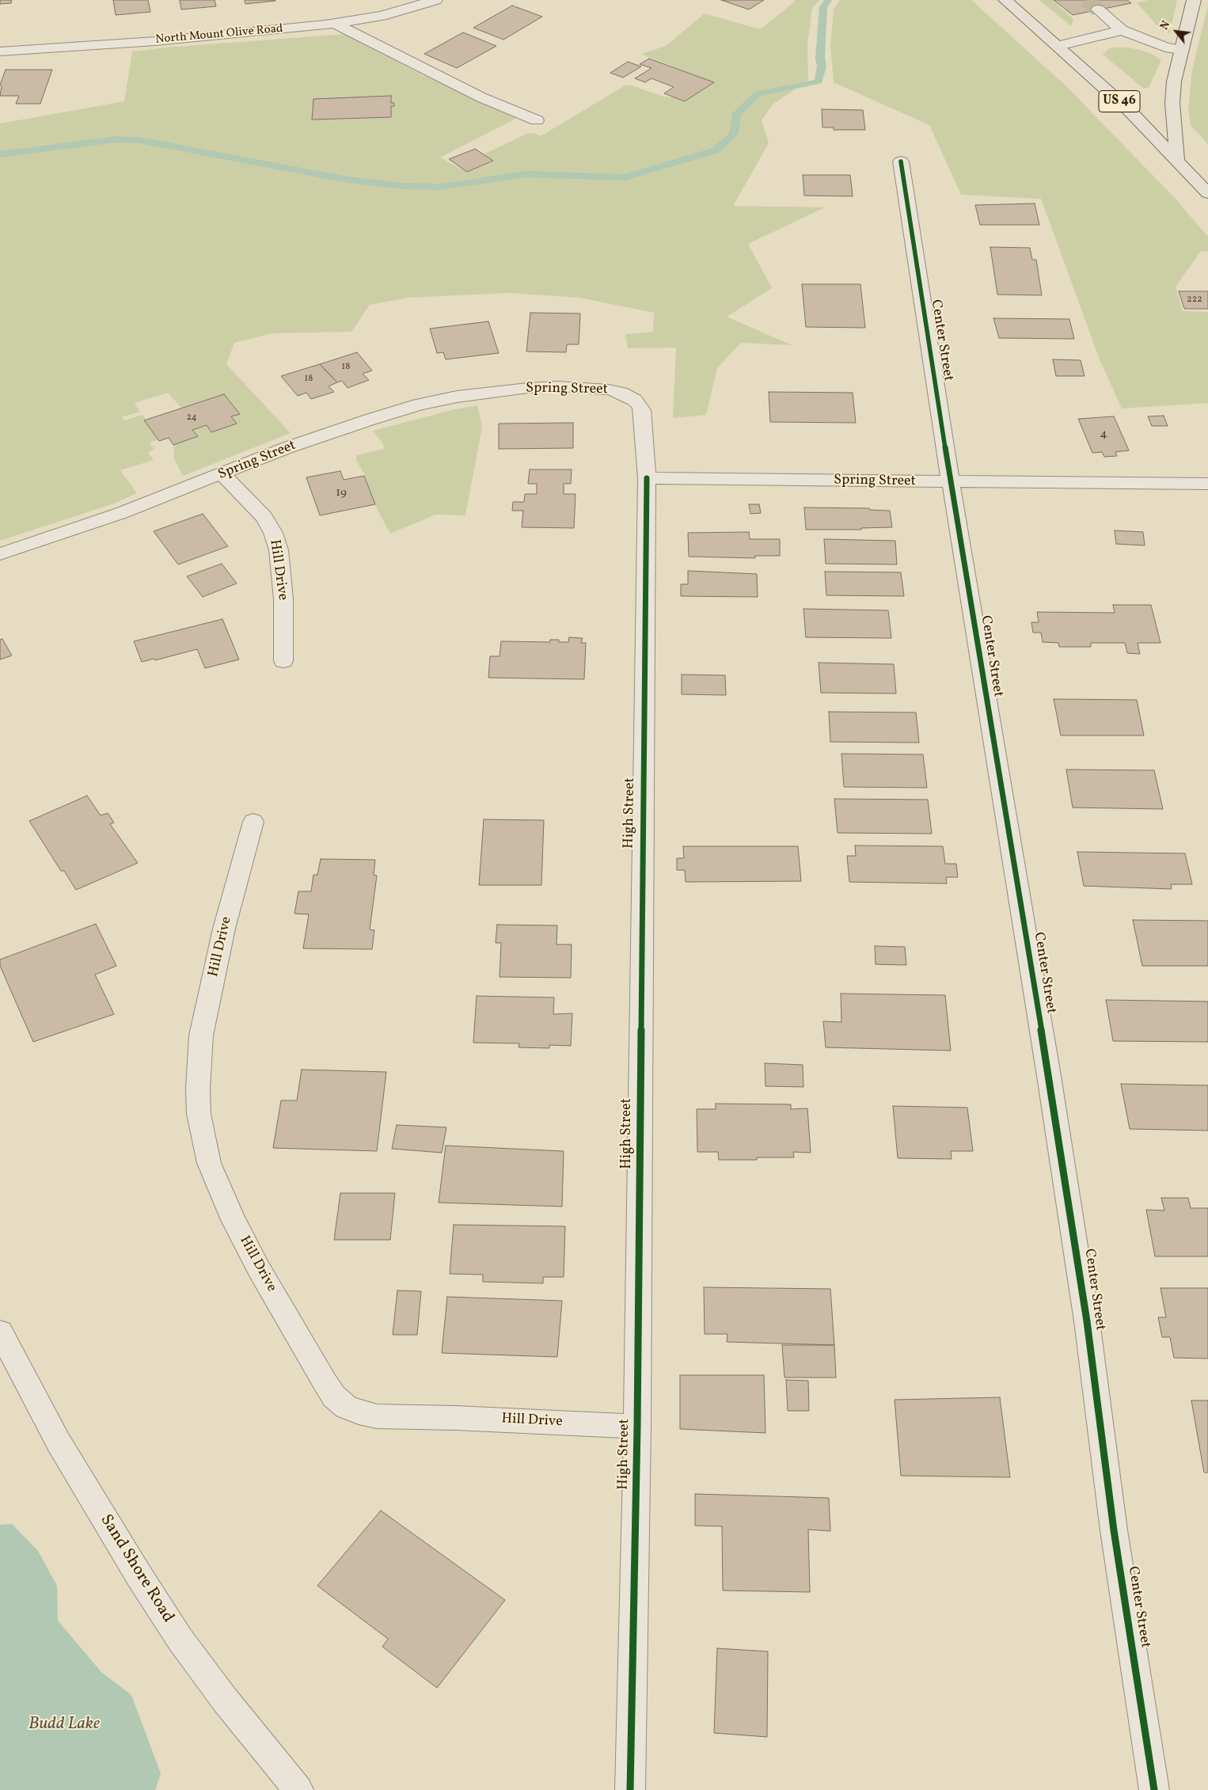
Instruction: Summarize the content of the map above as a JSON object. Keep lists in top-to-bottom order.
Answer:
{
  "streets": {
    "main road": ["US 46"],
    "street": [
      "North Mount Olive Road",
      "Center Street",
      "Spring Street",
      "Hill Drive",
      "High Street",
      "Sand Shore Road"
    ]
  },
  "crossings": [
    ["Center Street", "Spring Street"],
    ["Spring Street", "Hill Drive"],
    ["Spring Street", "High Street"],
    ["Hill Drive", "High Street"]
  ],
  "water": ["Budd Lake"],
  "house_numbers": [
    "222",
    "18",
    "18",
    "24",
    "4",
    "19"
  ],
  "north": "top left"
}
